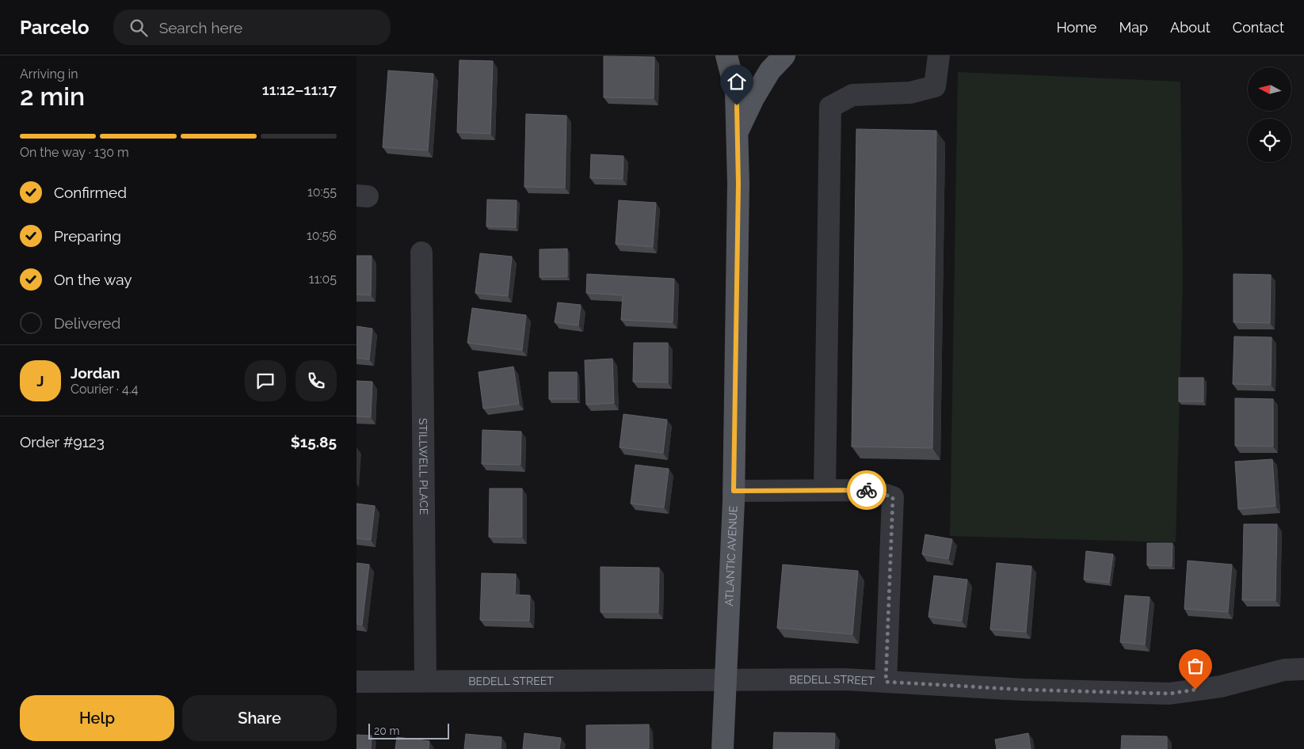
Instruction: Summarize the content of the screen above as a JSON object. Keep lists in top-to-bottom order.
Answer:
{
  "streets": {
    "main road": ["ATLANTIC AVENUE"],
    "street": ["STILLWELL PLACE", "BEDELL STREET"]
  },
  "crossings": [
    ["STILLWELL PLACE", "BEDELL STREET"],
    ["ATLANTIC AVENUE", "BEDELL STREET"]
  ],
  "scale_bar": "20 m",
  "north": "left",
  "page": {
    "header": "Parcelo",
    "search": "Search here",
    "nav": [
      "Home",
      "Map",
      "About",
      "Contact"
    ],
    "heading": ["2 min", "Arriving in", "11:12–11:17"],
    "panel": [
      "Jordan",
      "Courier · 4.4",
      "Order #9123",
      "$15.85"
    ],
    "bar": "On the way · 130 m",
    "list": [
      ["Confirmed", "10:55"],
      ["Preparing", "10:56"],
      ["On the way", "11:05"],
      "Delivered"
    ],
    "round": "J",
    "buttons": ["Help", "Share"],
    "scale": "20 m"
  }
}
